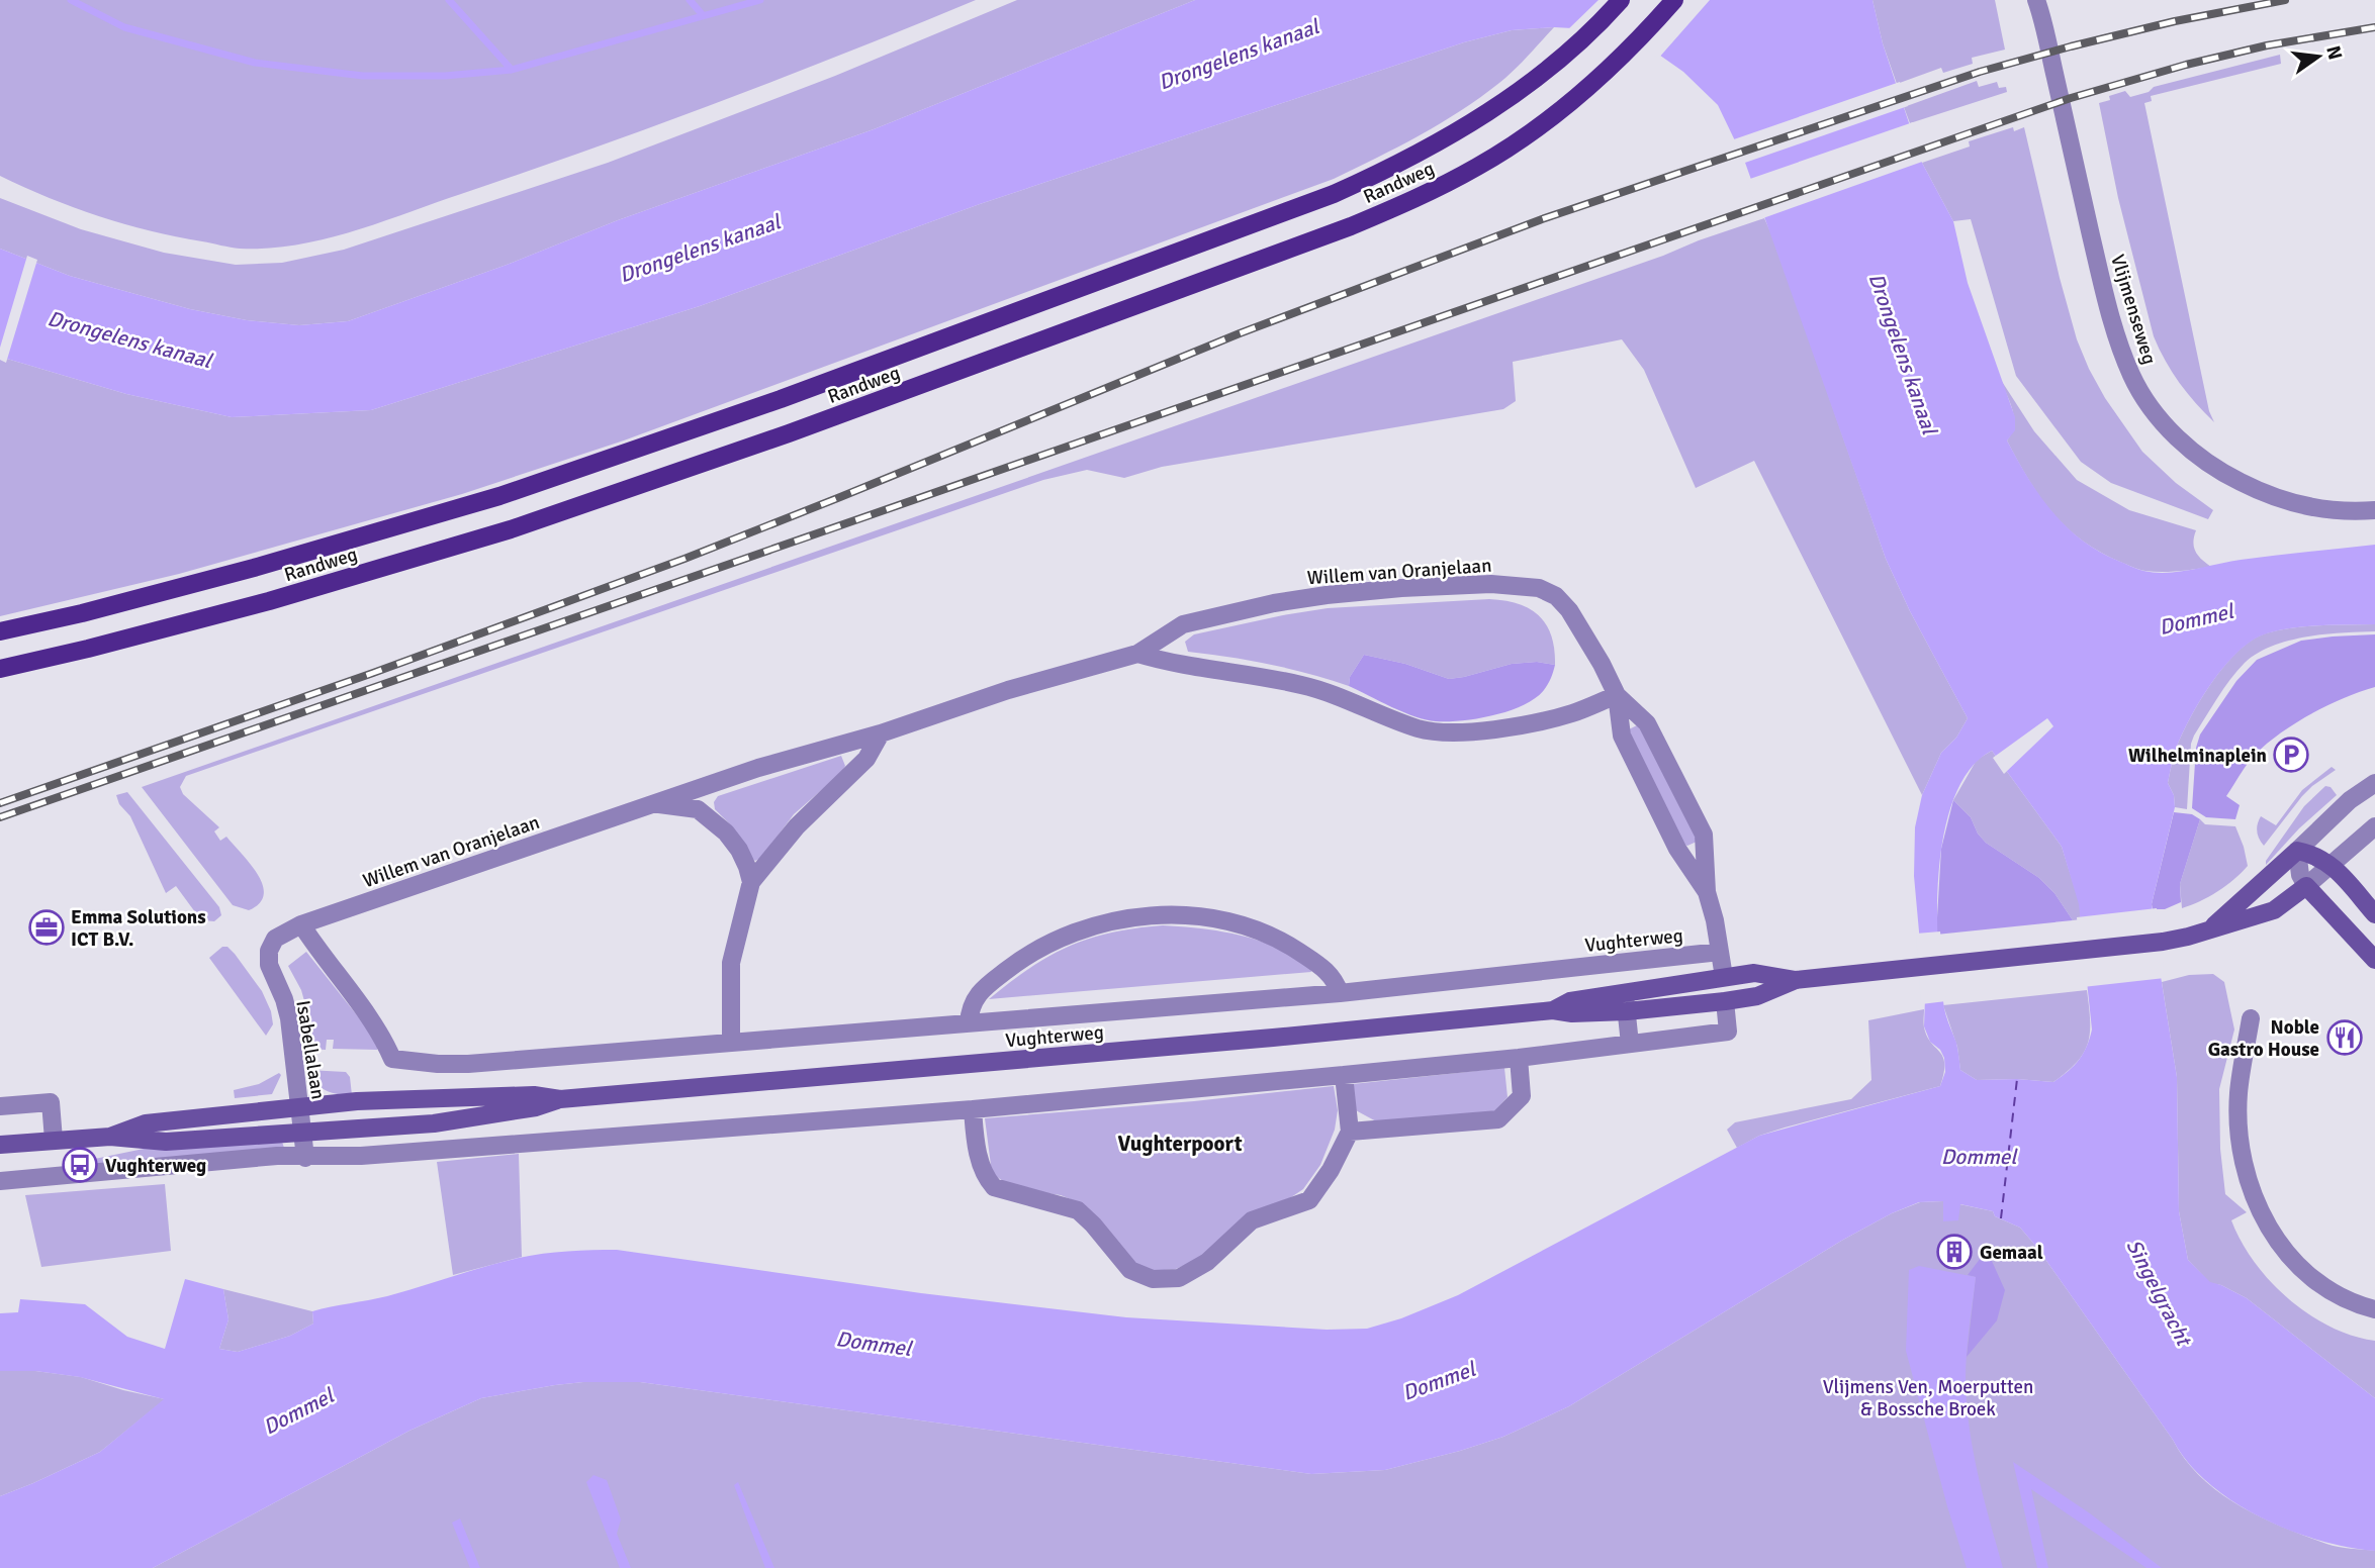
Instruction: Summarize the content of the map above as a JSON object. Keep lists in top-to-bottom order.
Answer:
{
  "streets": {
    "main road": ["Randweg", "Vughterweg"],
    "street": ["Vlijmenseweg", "Willem van Oranjelaan", "Isabellalaan"]
  },
  "crossings": [
    ["Willem van Oranjelaan", "Vughterweg"],
    ["Willem van Oranjelaan", "Isabellalaan"],
    ["Vughterweg", "Isabellalaan"]
  ],
  "districts": ["Vughterpoort"],
  "water": ["Drongelens kanaal", "Dommel", "Singelgracht"],
  "parks": ["Vlijmens Ven, Moerputten & Bossche Broek"],
  "places": {
    "parking": ["Wilhelminaplein"],
    "office": ["Emma Solutions ICT B.V."],
    "restaurant": ["Noble Gastro House"],
    "bus stop": ["Vughterweg"],
    "building": ["Gemaal"]
  },
  "north": "right"
}
